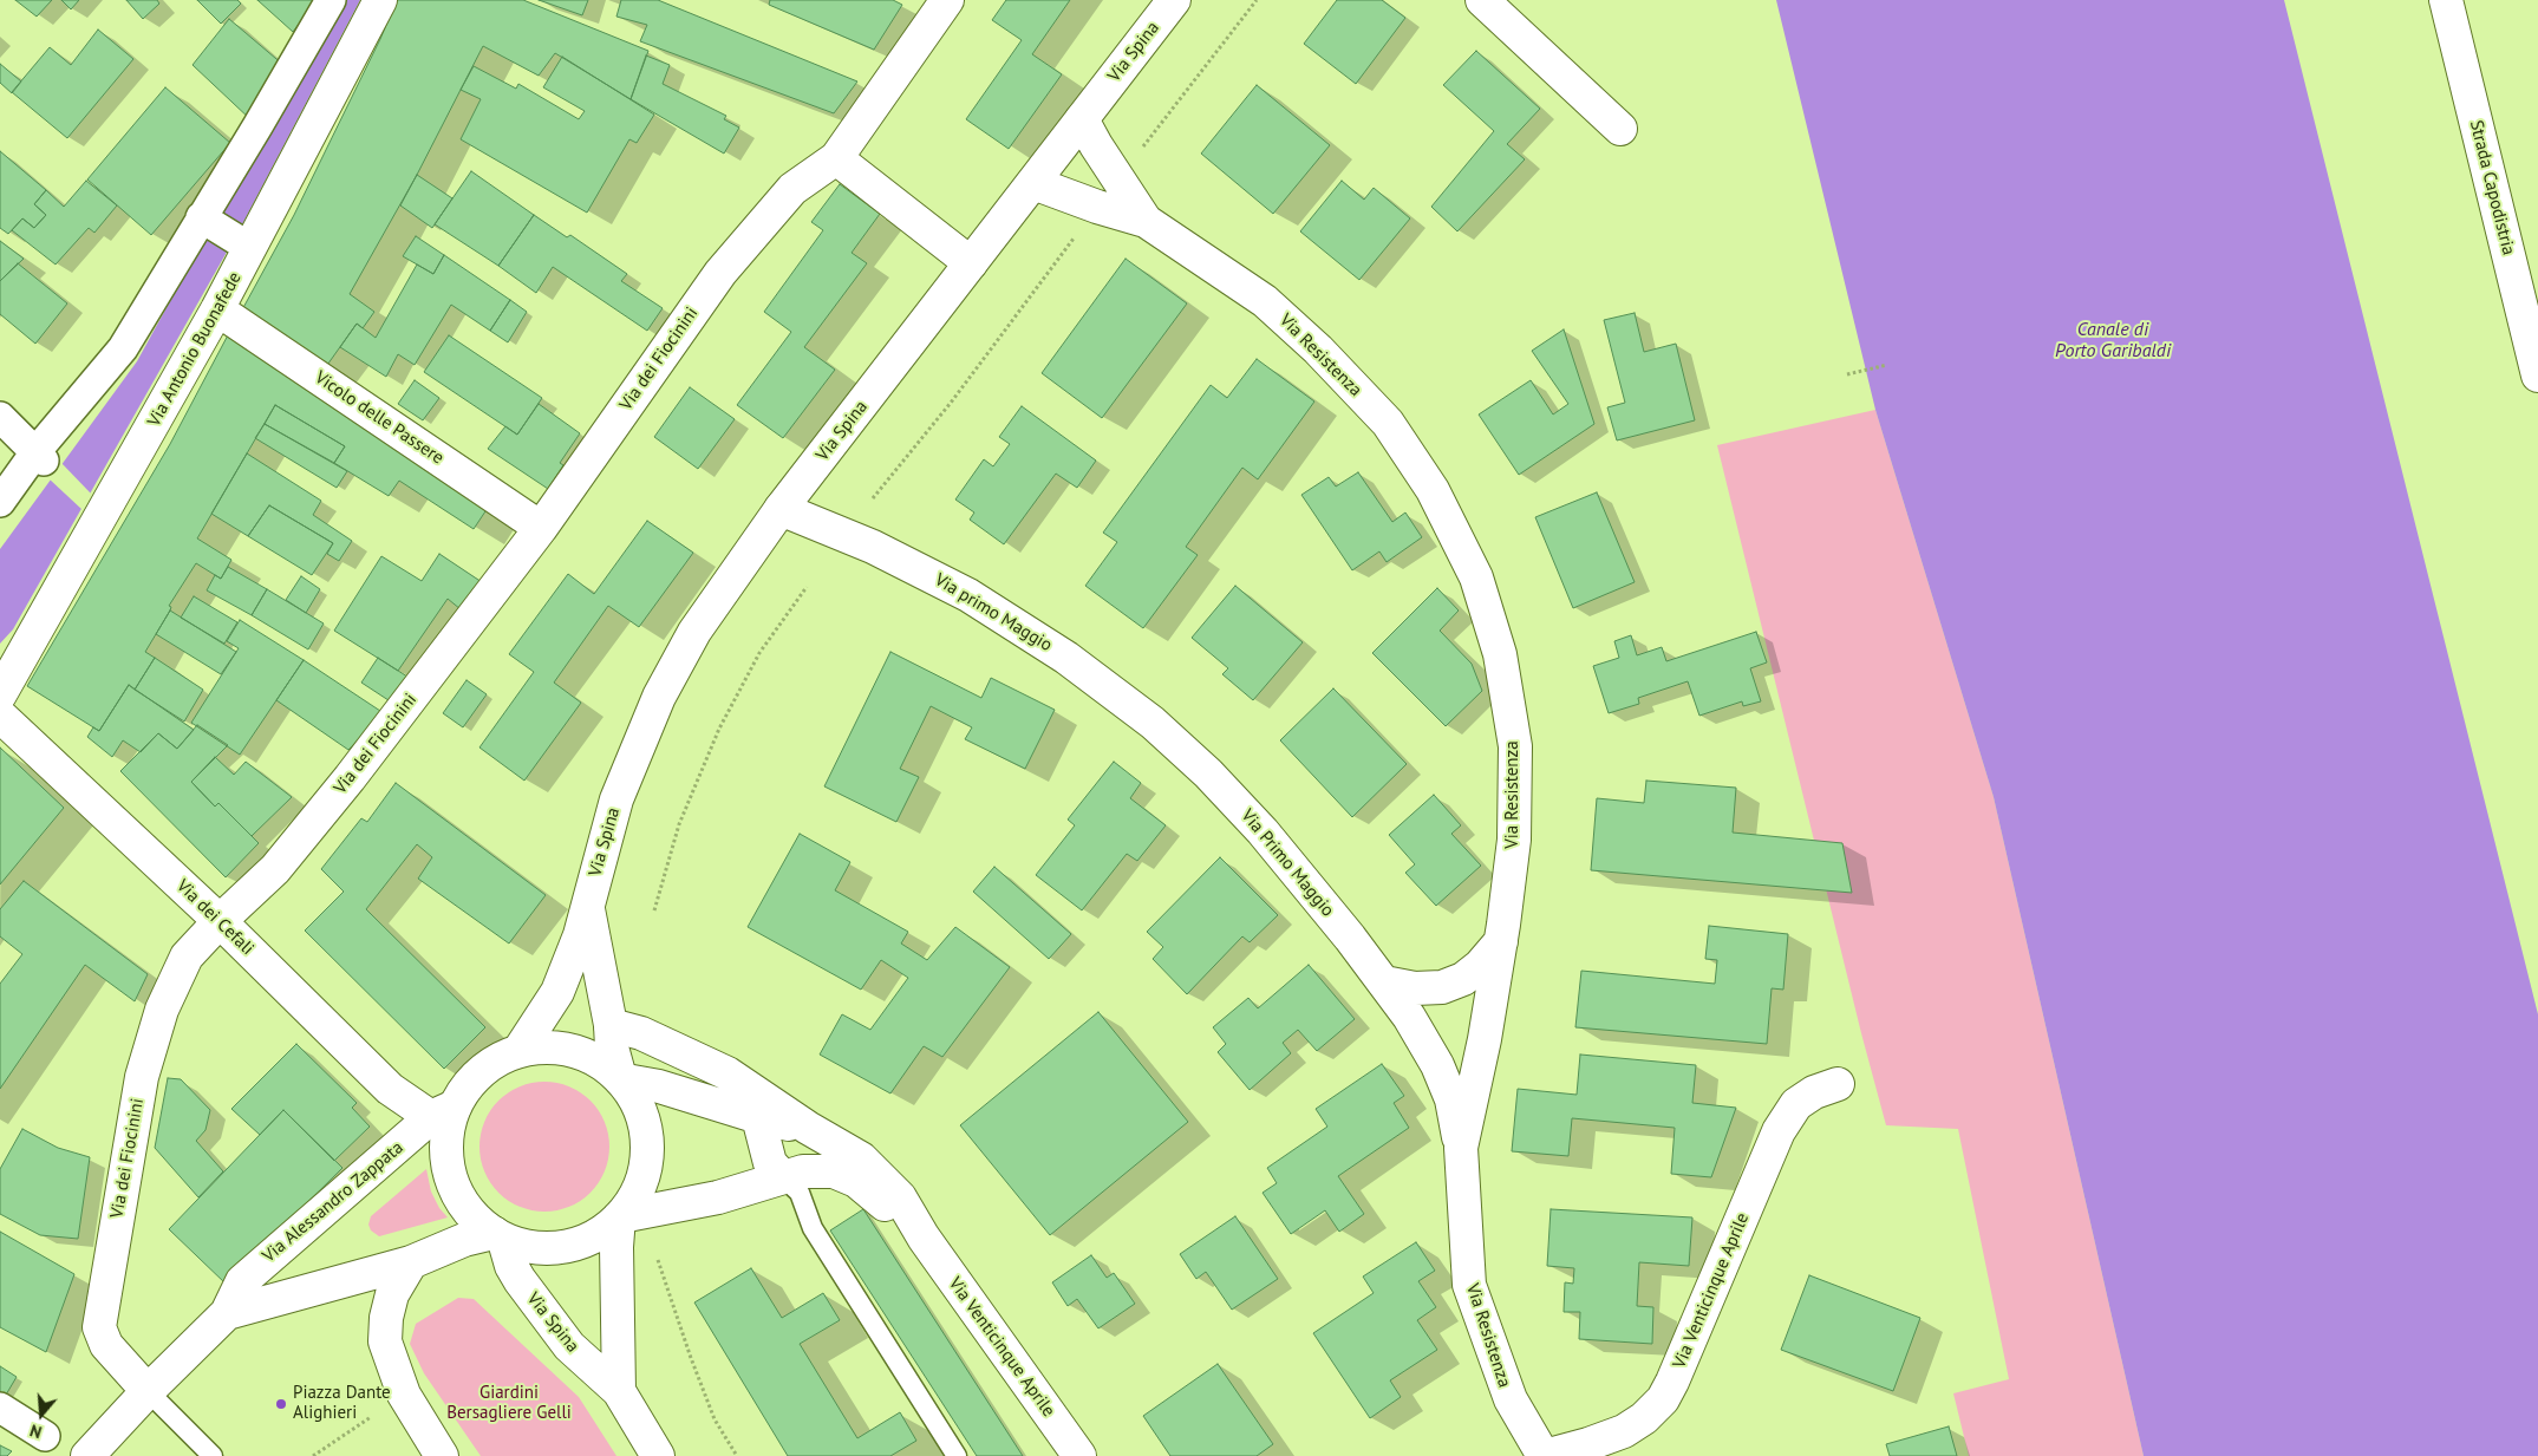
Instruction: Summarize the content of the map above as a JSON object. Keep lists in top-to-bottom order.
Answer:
{
  "streets": {
    "street": [
      "Via Spina",
      "Strada Capodistria",
      "Via Antonio Buonafede",
      "Via Resistenza",
      "Via dei Fiocinini",
      "Vicolo delle Passere",
      "Via primo Maggio",
      "Via Primo Maggio",
      "Via dei Cefali",
      "Via Alessandro Zappata",
      "Via Venticinque Aprile"
    ]
  },
  "crossings": [
    ["Via Spina", "Via Resistenza"],
    ["Via Spina", "Via primo Maggio"],
    ["Via Spina", "Via dei Cefali"],
    ["Via Spina", "Via Alessandro Zappata"],
    ["Via Spina", "Via Venticinque Aprile"],
    ["Via Antonio Buonafede", "Vicolo delle Passere"],
    ["Via Resistenza", "Via Primo Maggio"],
    ["Via Resistenza", "Via Venticinque Aprile"],
    ["Via dei Fiocinini", "Vicolo delle Passere"],
    ["Via dei Fiocinini", "Via dei Cefali"],
    ["Via dei Fiocinini", "Via Alessandro Zappata"],
    ["Via primo Maggio", "Via Primo Maggio"],
    ["Via dei Cefali", "Via Alessandro Zappata"],
    ["Via dei Cefali", "Via Venticinque Aprile"],
    ["Via Alessandro Zappata", "Via Venticinque Aprile"]
  ],
  "water": ["Canale di Porto Garibaldi"],
  "parks": ["Giardini Bersagliere Gelli"],
  "places": ["Piazza Dante Alighieri"],
  "north": "bottom"
}
